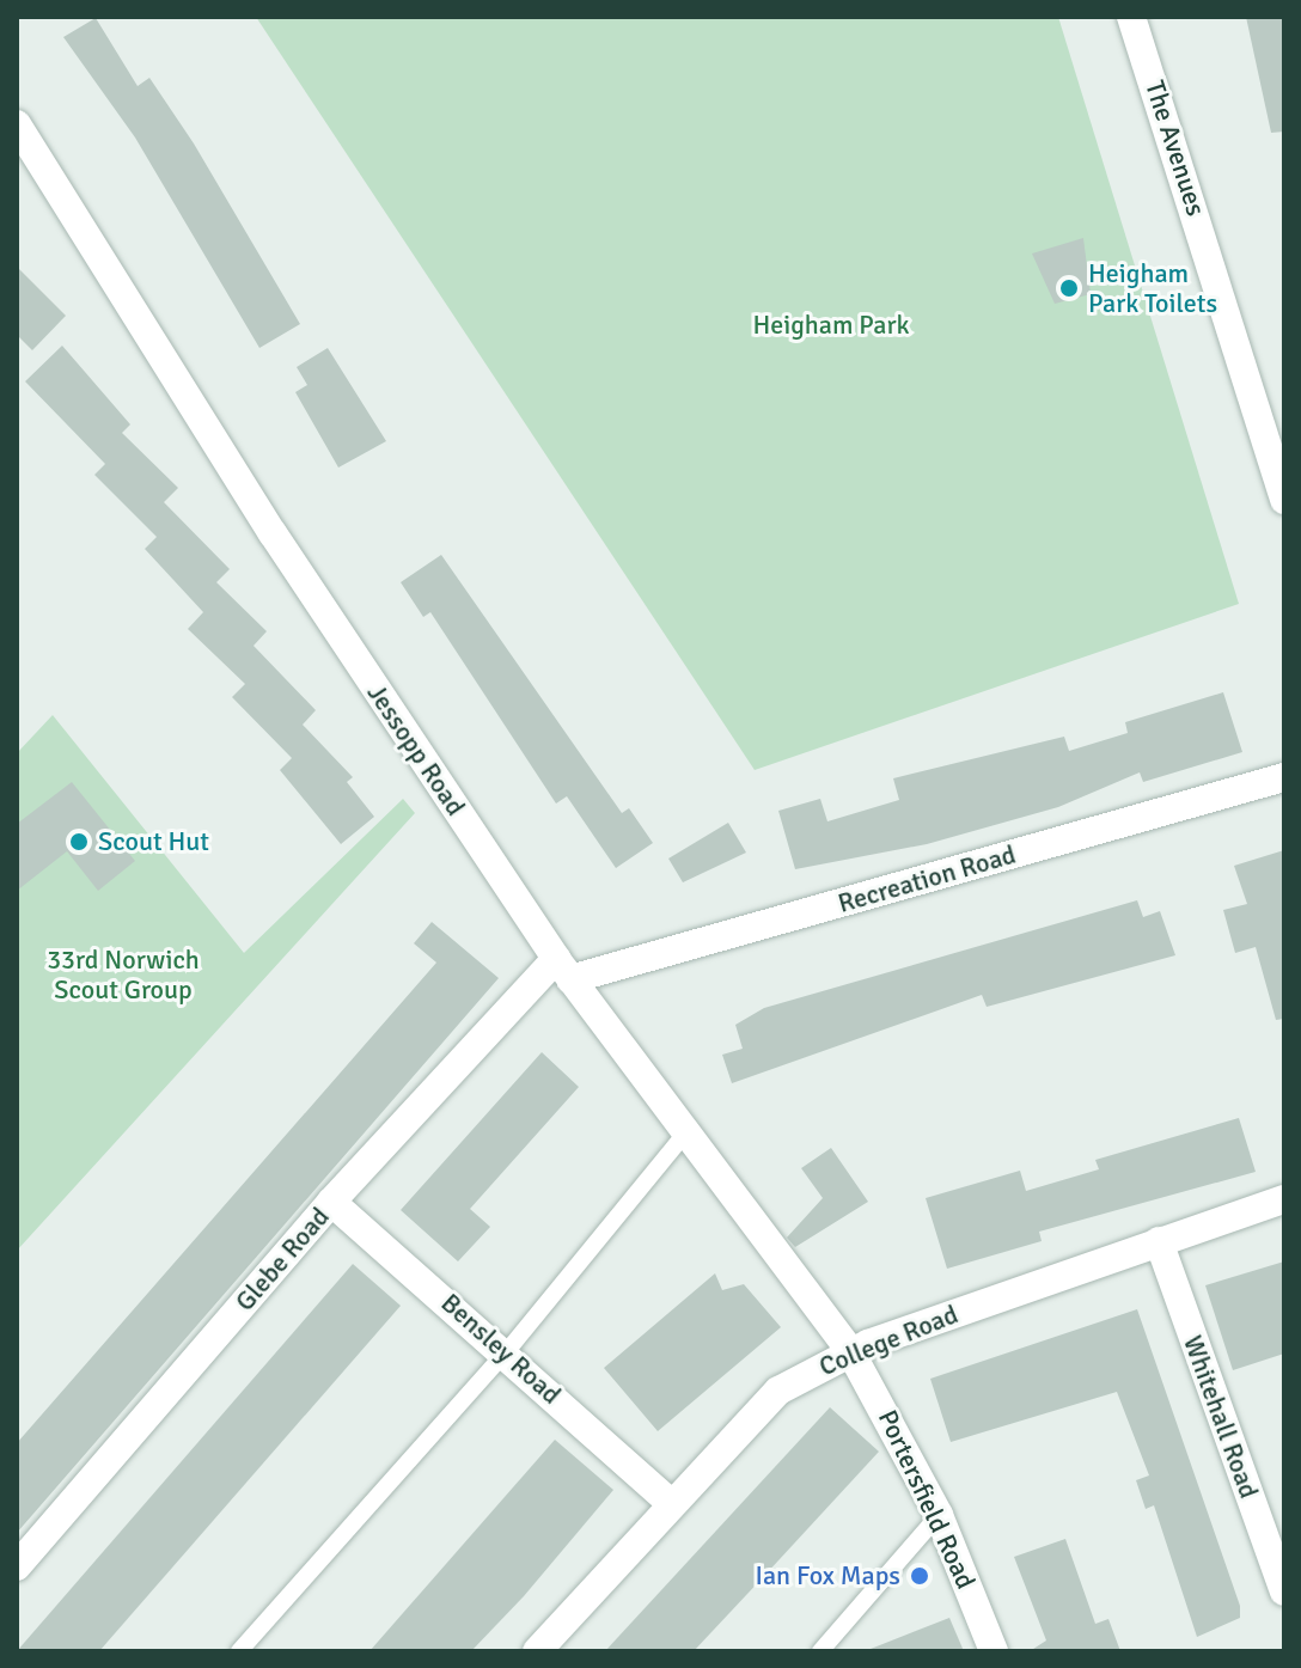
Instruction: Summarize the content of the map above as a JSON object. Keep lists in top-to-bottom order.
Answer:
{
  "streets": {
    "street": [
      "The Avenues",
      "Jessopp Road",
      "Recreation Road",
      "Glebe Road",
      "College Road",
      "Bensley Road",
      "Whitehall Road",
      "Portersfield Road"
    ]
  },
  "crossings": [
    ["Jessopp Road", "Recreation Road"],
    ["Jessopp Road", "Glebe Road"],
    ["Jessopp Road", "College Road"],
    ["Jessopp Road", "Portersfield Road"],
    ["Recreation Road", "Glebe Road"],
    ["Glebe Road", "Bensley Road"],
    ["College Road", "Bensley Road"],
    ["College Road", "Whitehall Road"],
    ["College Road", "Portersfield Road"]
  ],
  "parks": ["Heigham Park", "33rd Norwich Scout Group"],
  "places": ["Heigham Park Toilets", "Scout Hut", "Ian Fox Maps"]
}
